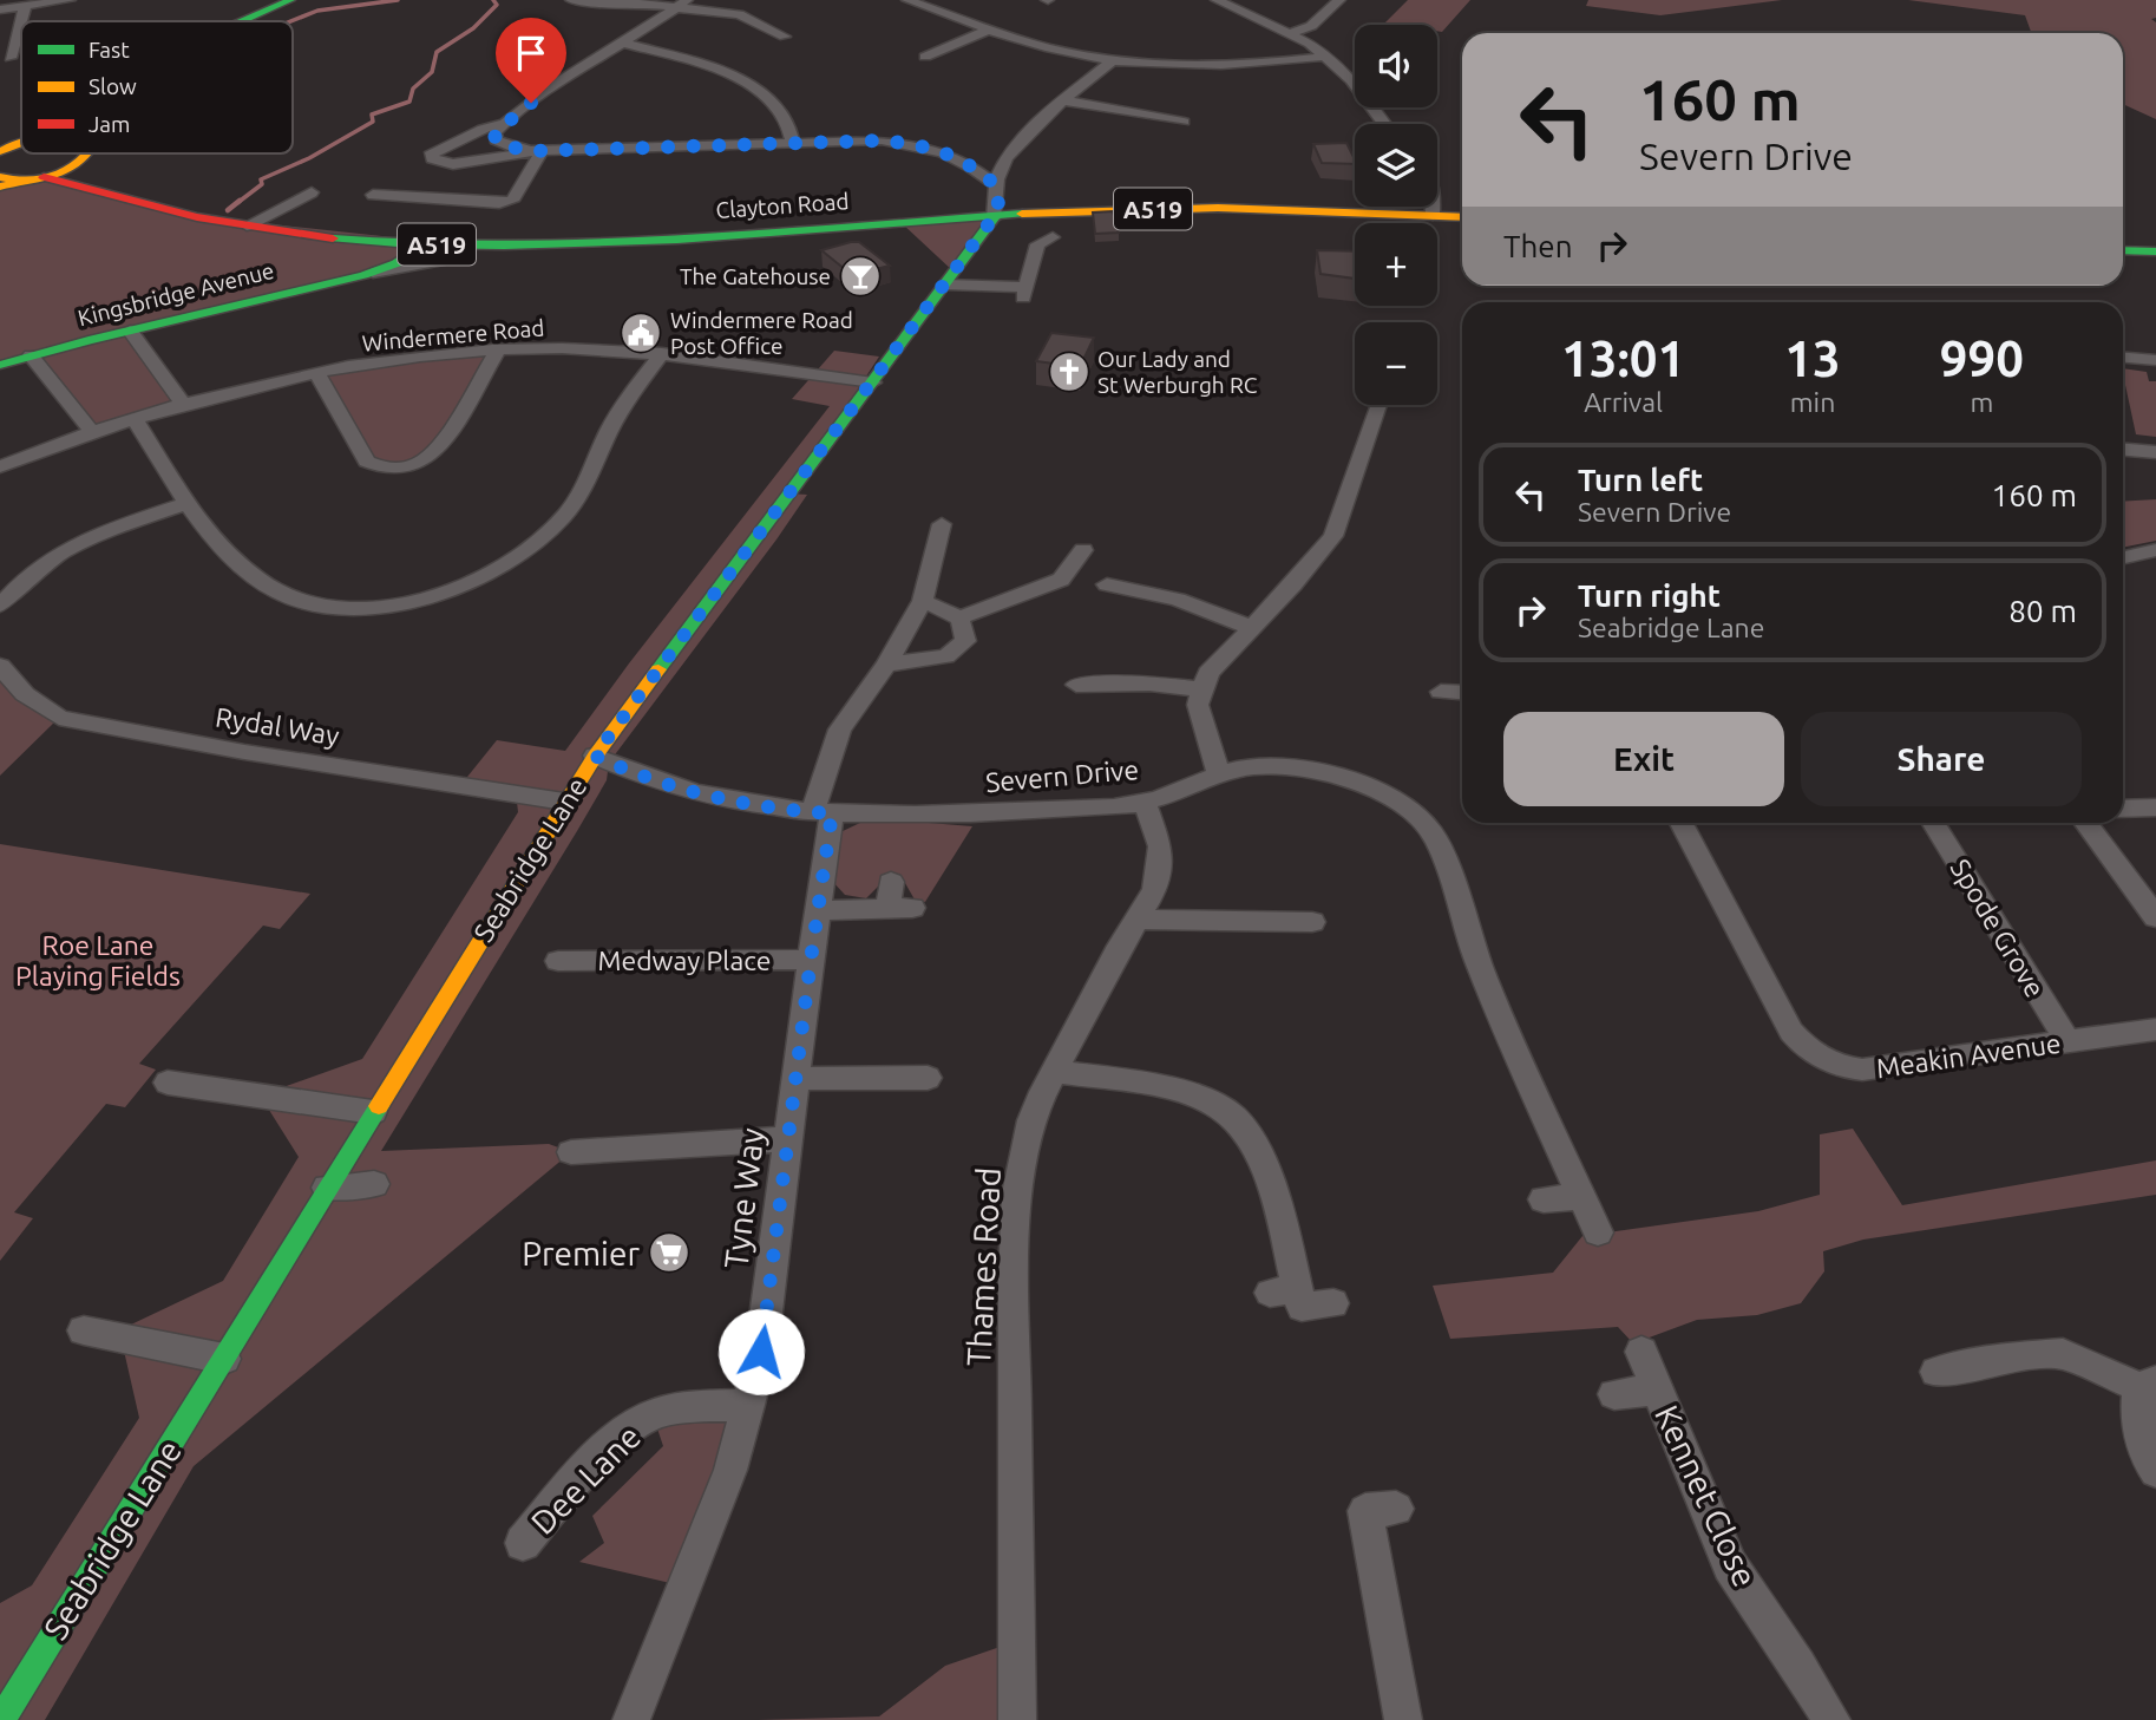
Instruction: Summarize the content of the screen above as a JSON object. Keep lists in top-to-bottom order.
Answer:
{
  "streets": {
    "street": [
      "Clayton Road",
      "A519",
      "Kingsbridge Avenue",
      "Windermere Road",
      "Rydal Way",
      "Severn Drive",
      "Seabridge Lane",
      "Spode Grove",
      "Medway Place",
      "Meakin Avenue",
      "Tyne Way",
      "Thames Road",
      "Dee Lane",
      "Kennet Close"
    ]
  },
  "crossings": [
    ["Clayton Road", "A519"],
    ["Clayton Road", "Kingsbridge Avenue"],
    ["Clayton Road", "Seabridge Lane"],
    ["Windermere Road", "Seabridge Lane"],
    ["Rydal Way", "Seabridge Lane"],
    ["Severn Drive", "Seabridge Lane"],
    ["Severn Drive", "Tyne Way"],
    ["Severn Drive", "Thames Road"],
    ["Spode Grove", "Meakin Avenue"],
    ["Medway Place", "Tyne Way"],
    ["Tyne Way", "Dee Lane"]
  ],
  "parks": ["Roe Lane Playing Fields"],
  "places": {
    "bar": ["The Gatehouse"],
    "public building": ["Windermere Road Post Office"],
    "church": ["Our Lady and St Werburgh RC"],
    "supermarket": ["Premier"]
  },
  "legend": ["Fast", "Slow", "Jam"],
  "page": {
    "map_buttons": ["+", "−"],
    "turn": ["160 m", "Severn Drive"],
    "then": "Then",
    "eta": [
      "13:01",
      "Arrival",
      "13",
      "min",
      "990",
      "m"
    ],
    "list": [
      {
        "name": "Turn left",
        "note": "Severn Drive",
        "value": "160 m"
      },
      {
        "name": "Turn right",
        "note": "Seabridge Lane",
        "value": "80 m"
      }
    ],
    "buttons": ["Exit", "Share"]
  }
}
